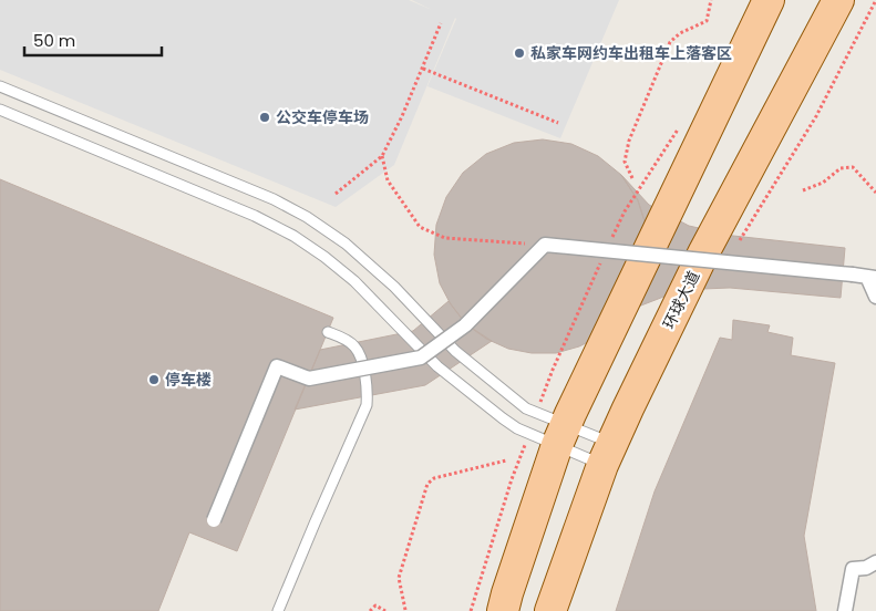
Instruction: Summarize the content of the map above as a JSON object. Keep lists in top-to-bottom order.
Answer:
{
  "streets": {
    "main road": ["环球大道"]
  },
  "places": ["私家车网约车出租车上落客区", "公交车停车场", "停车楼"],
  "scale_bar": "50 m"
}
